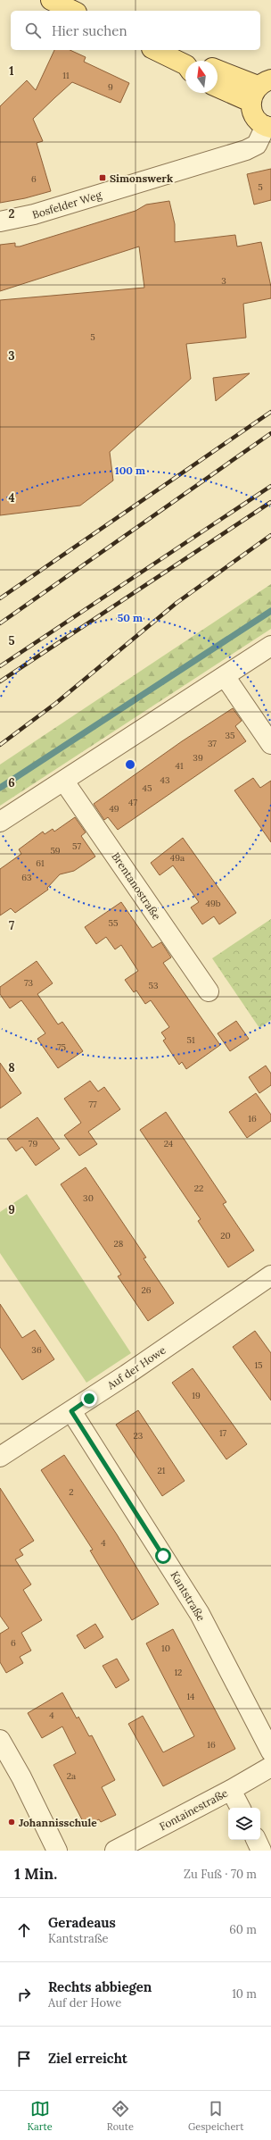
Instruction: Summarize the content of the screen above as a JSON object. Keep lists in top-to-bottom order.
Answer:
{
  "streets": {
    "street": [
      "Bosfelder Weg",
      "Brentanostraße",
      "Auf der Howe",
      "Kantstraße",
      "Fontainestraße"
    ]
  },
  "crossings": [
    ["Auf der Howe", "Kantstraße"]
  ],
  "places": {
    "transit": ["Simonswerk"],
    "other": ["Johannisschule"]
  },
  "house_numbers": [
    "11",
    "9",
    "6",
    "5",
    "3",
    "5",
    "35",
    "37",
    "39",
    "41",
    "43",
    "45",
    "47",
    "49",
    "57",
    "59",
    "49a",
    "61",
    "63",
    "49b",
    "55",
    "73",
    "53",
    "51",
    "75",
    "77",
    "16",
    "79",
    "24",
    "22",
    "30",
    "20",
    "28",
    "26",
    "36",
    "15",
    "19",
    "17",
    "23",
    "21",
    "2",
    "4",
    "6",
    "10",
    "12",
    "14",
    "4",
    "16",
    "2a"
  ],
  "north": "top",
  "page": {
    "search": "Hier suchen",
    "heading": ["1 Min.", "Zu Fuß · 70 m"],
    "list": [
      ["Geradeaus", "Kantstraße", "60 m"],
      ["Rechts abbiegen", "Auf der Howe", "10 m"],
      "Ziel erreicht"
    ],
    "nav": ["Karte", "Route", "Gespeichert"]
  },
  "grid": {
    "rows": [
      "1",
      "2",
      "3",
      "4",
      "5",
      "6",
      "7",
      "8",
      "9"
    ]
  },
  "rings": ["100 m", "50 m"]
}
